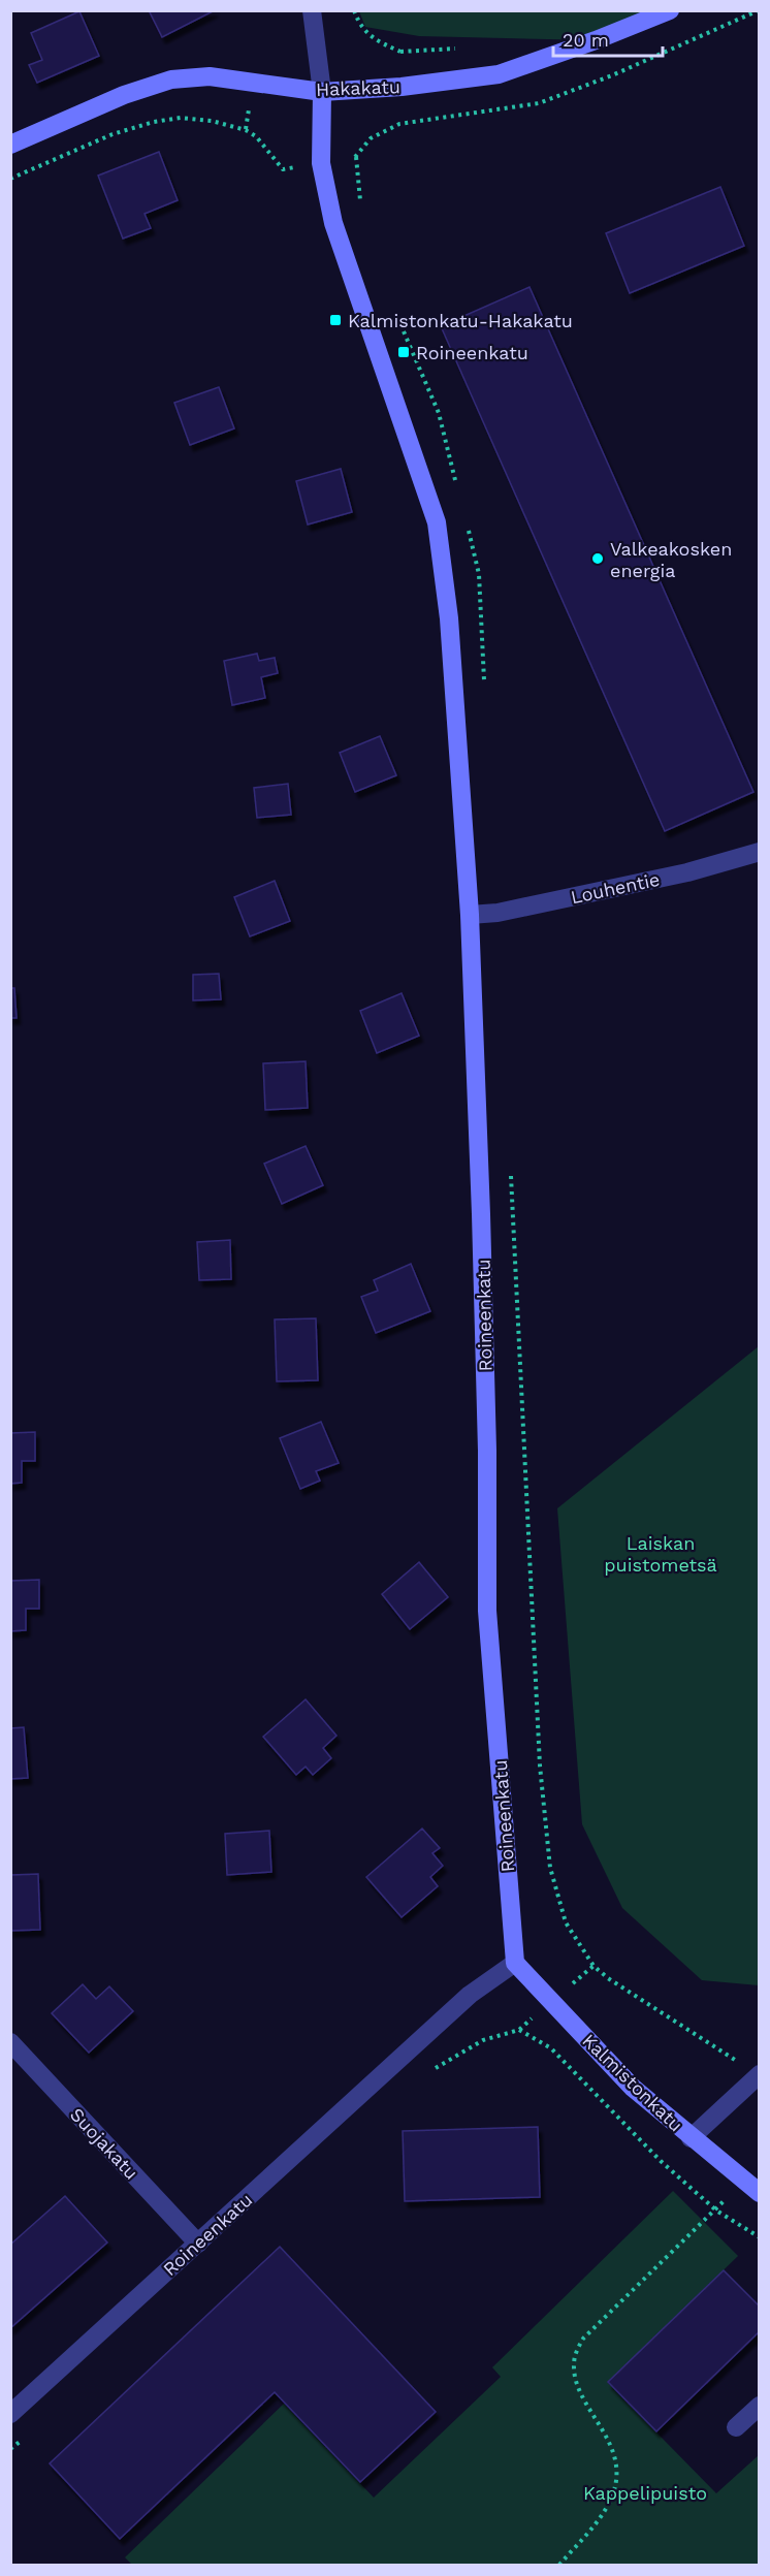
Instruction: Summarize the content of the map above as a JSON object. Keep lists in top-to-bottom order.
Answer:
{
  "streets": {
    "street": [
      "Hakakatu",
      "Louhentie",
      "Roineenkatu",
      "Kalmistonkatu",
      "Suojakatu"
    ]
  },
  "crossings": [
    ["Hakakatu", "Roineenkatu"],
    ["Louhentie", "Roineenkatu"],
    ["Roineenkatu", "Kalmistonkatu"],
    ["Roineenkatu", "Suojakatu"]
  ],
  "parks": ["Laiskan puistometsä", "Kappelipuisto"],
  "places": {
    "transit": ["Kalmistonkatu-Hakakatu", "Roineenkatu"],
    "other": ["Valkeakosken energia"]
  },
  "scale_bar": "20 m"
}
